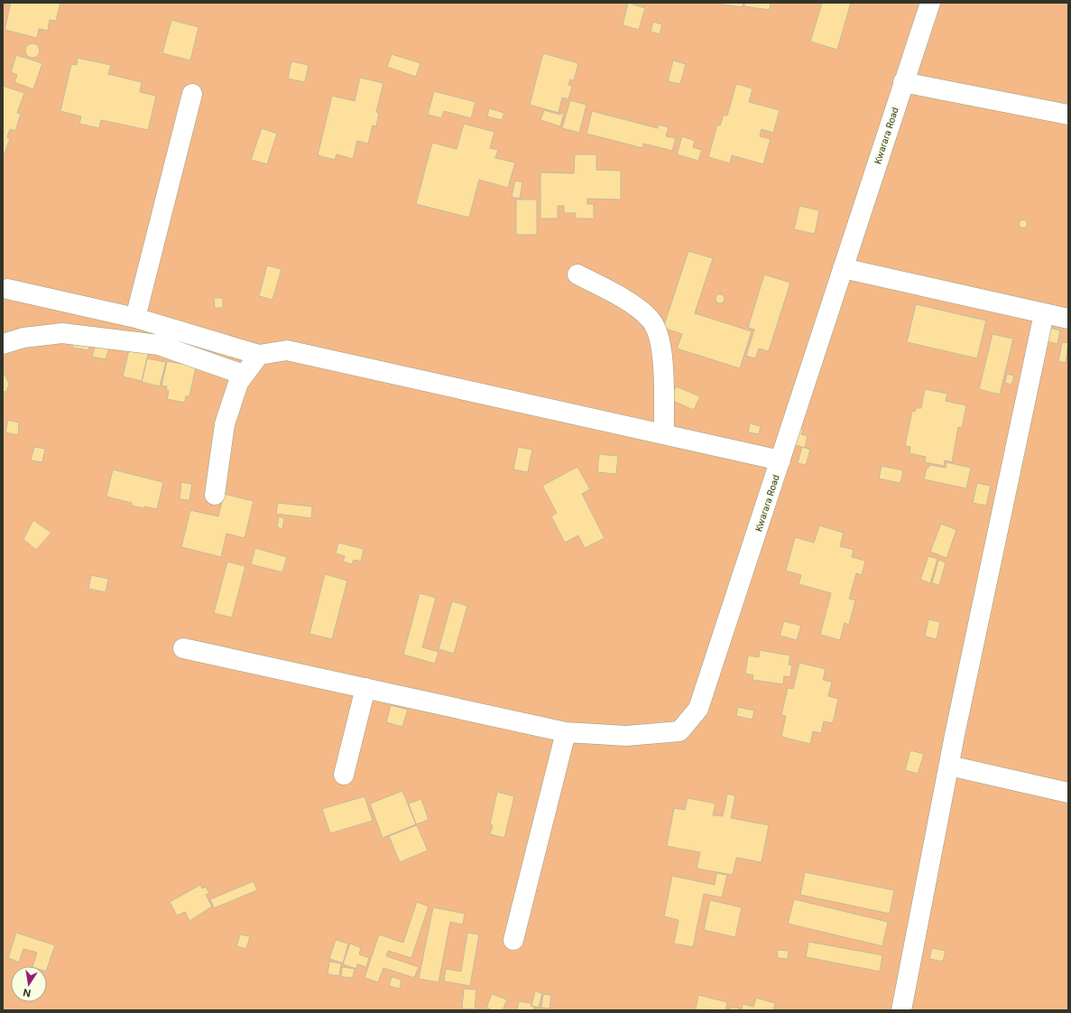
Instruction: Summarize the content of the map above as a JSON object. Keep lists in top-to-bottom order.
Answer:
{
  "streets": {
    "street": ["Kwarara Road"]
  },
  "north": "bottom"
}
